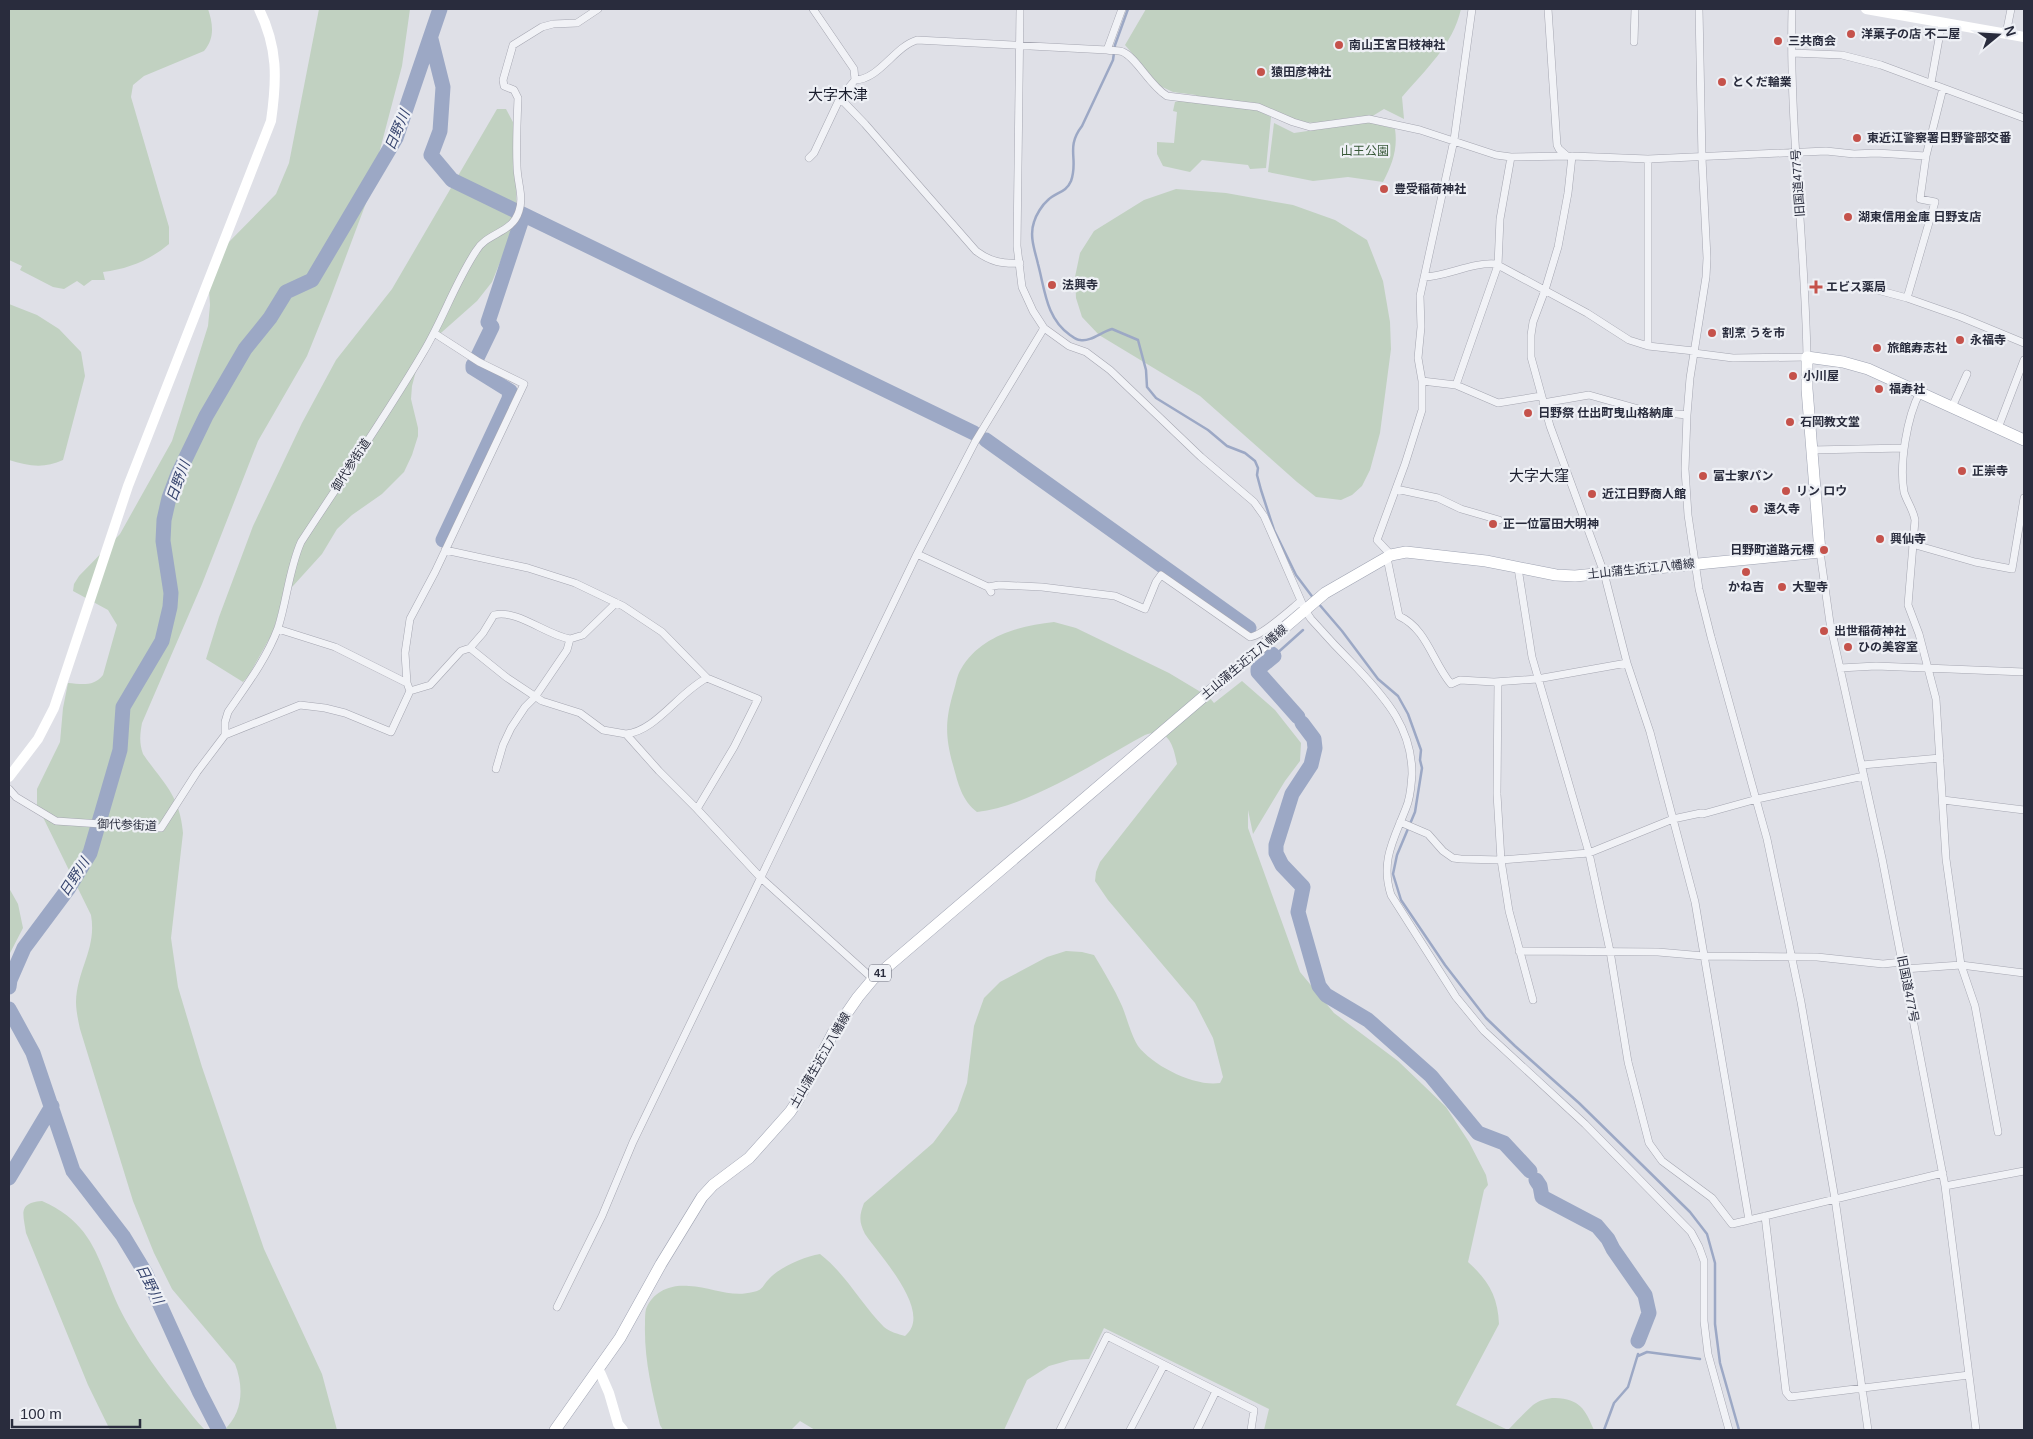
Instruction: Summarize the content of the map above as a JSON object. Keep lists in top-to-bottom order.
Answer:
{
  "streets": {
    "main road": ["土山蒲生近江八幡線", "41"],
    "street": ["旧国道477号", "御代参街道"]
  },
  "crossings": [
    ["旧国道477号", "土山蒲生近江八幡線"]
  ],
  "districts": ["大字木津", "大字大窪"],
  "water": ["日野川"],
  "parks": ["山王公園"],
  "places": {
    "other": [
      "洋菓子の店 不二屋",
      "三共商会",
      "南山王宮日枝神社",
      "猿田彦神社",
      "とくだ輪業",
      "東近江警察署日野警部交番",
      "豊受稲荷神社",
      "湖東信用金庫 日野支店",
      "法興寺",
      "割烹 うを市",
      "永福寺",
      "旅館寿志社",
      "小川屋",
      "福寿社",
      "日野祭 仕出町曳山格納庫",
      "石岡教文堂",
      "正崇寺",
      "富士家パン",
      "リン ロウ",
      "近江日野商人館",
      "遠久寺",
      "正一位富田大明神",
      "興仙寺",
      "日野町道路元標",
      "かね吉",
      "大聖寺",
      "出世稲荷神社",
      "ひの美容室"
    ],
    "health": ["エビス薬局"]
  },
  "scale_bar": "100 m",
  "north": "right"
}
